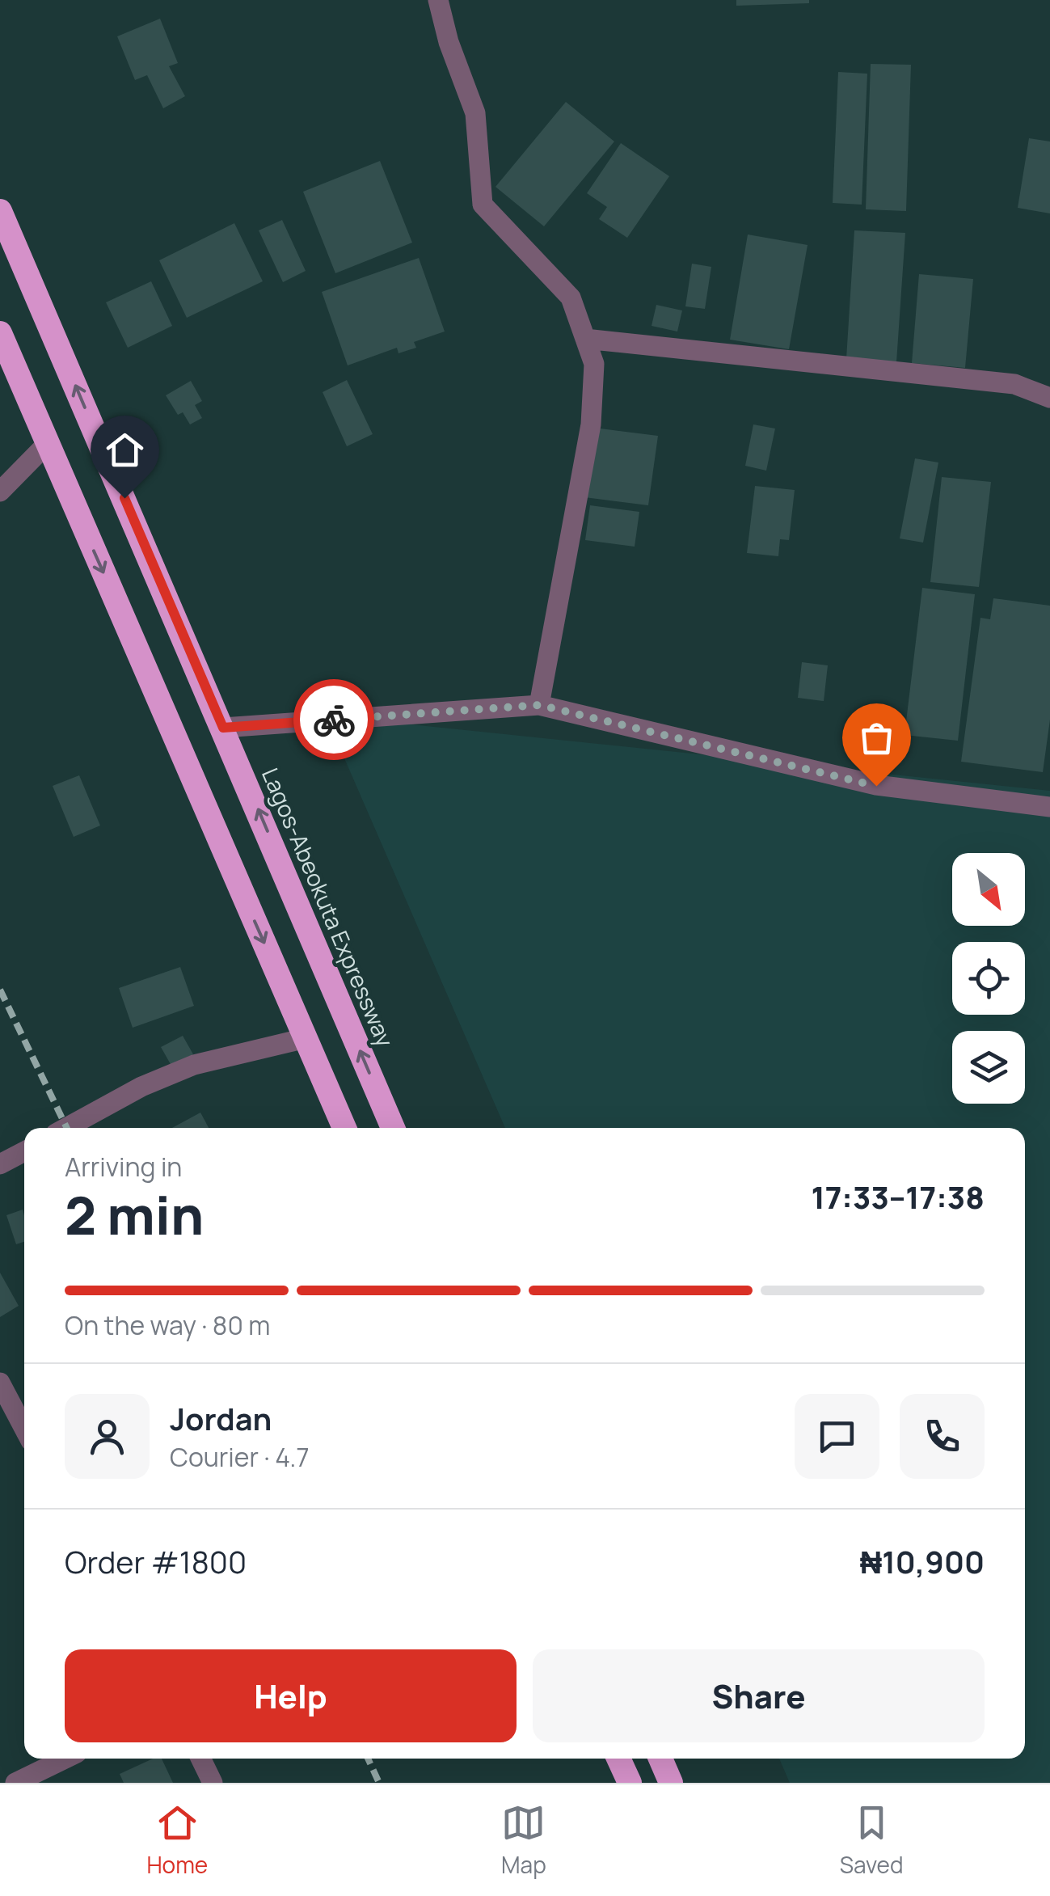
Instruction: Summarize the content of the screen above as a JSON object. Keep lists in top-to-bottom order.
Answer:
{
  "streets": {
    "highway": ["Lagos-Abeokuta Expressway"]
  },
  "north": "bottom right",
  "page": {
    "heading": ["2 min", "Arriving in", "17:33–17:38"],
    "panel": [
      "Jordan",
      "Courier · 4.7",
      "Order #1800",
      "₦10,900"
    ],
    "bar": "On the way · 80 m",
    "buttons": ["Help", "Share"],
    "tabs": ["Home", "Map", "Saved"]
  }
}
